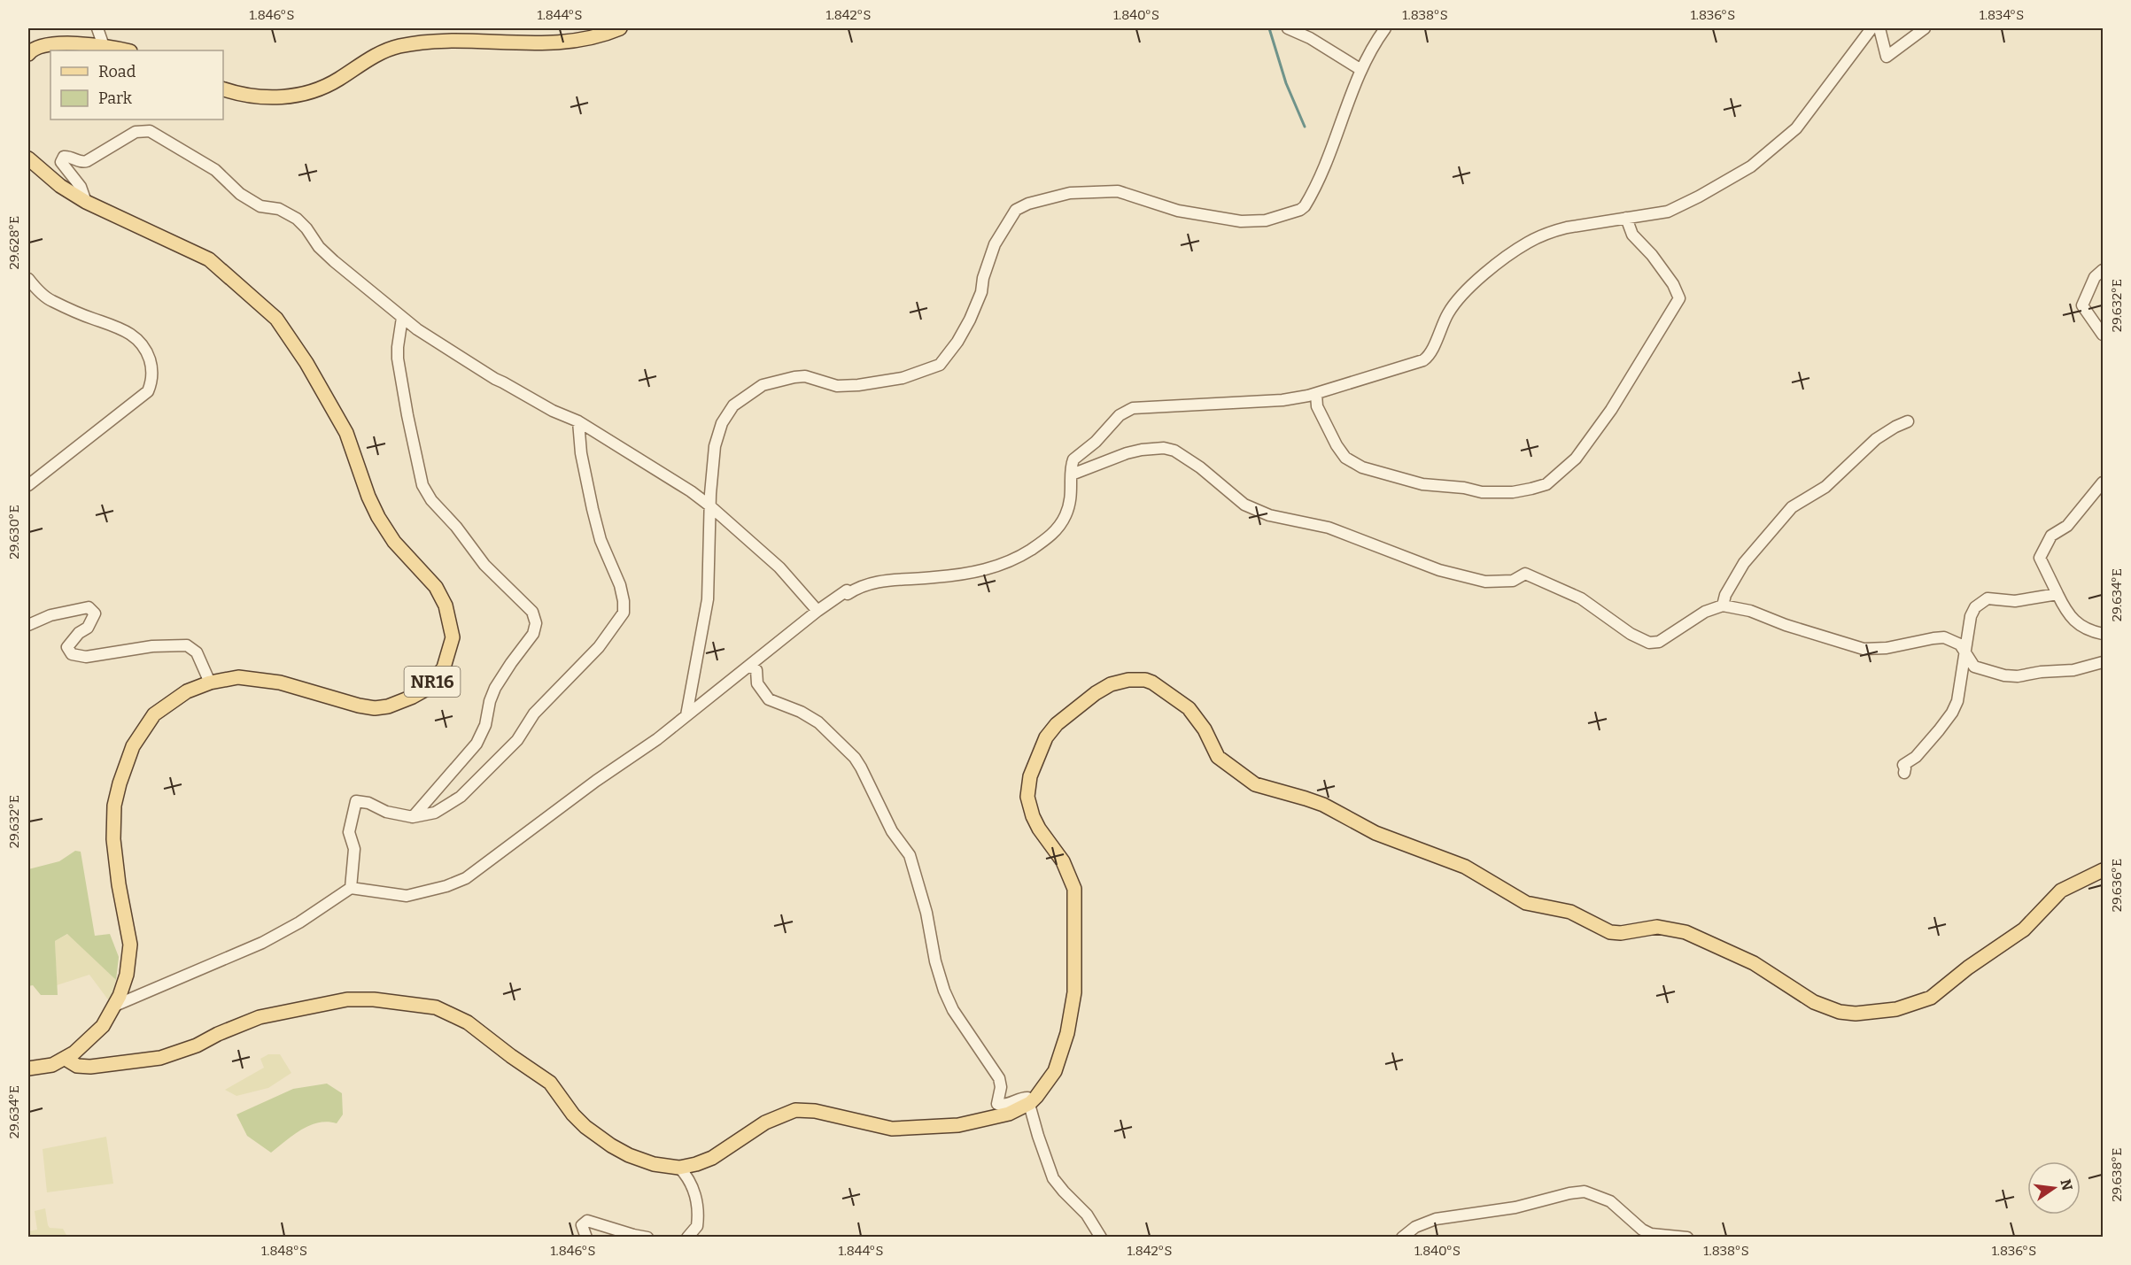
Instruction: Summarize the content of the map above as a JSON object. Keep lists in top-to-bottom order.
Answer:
{
  "streets": {
    "main road": ["NR16"]
  },
  "legend": ["Road", "Park"],
  "north": "right",
  "coordinates": [
    "1.846°S",
    "1.844°S",
    "1.842°S",
    "1.840°S",
    "1.838°S",
    "1.836°S",
    "1.834°S",
    "29.628°E",
    "29.632°E",
    "29.630°E",
    "29.634°E",
    "29.636°E",
    "29.638°E",
    "1.848°S"
  ]
}
